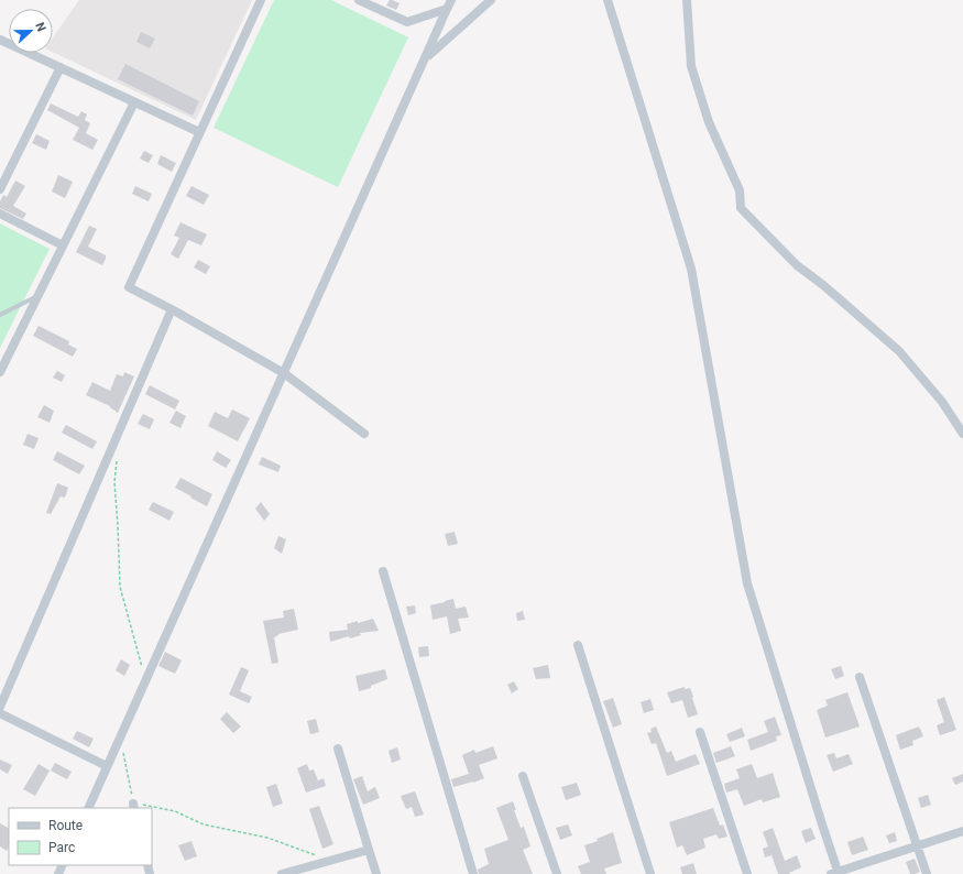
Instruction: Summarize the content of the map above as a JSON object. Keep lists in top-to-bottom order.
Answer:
{
  "legend": ["Route", "Parc"],
  "north": "right"
}
